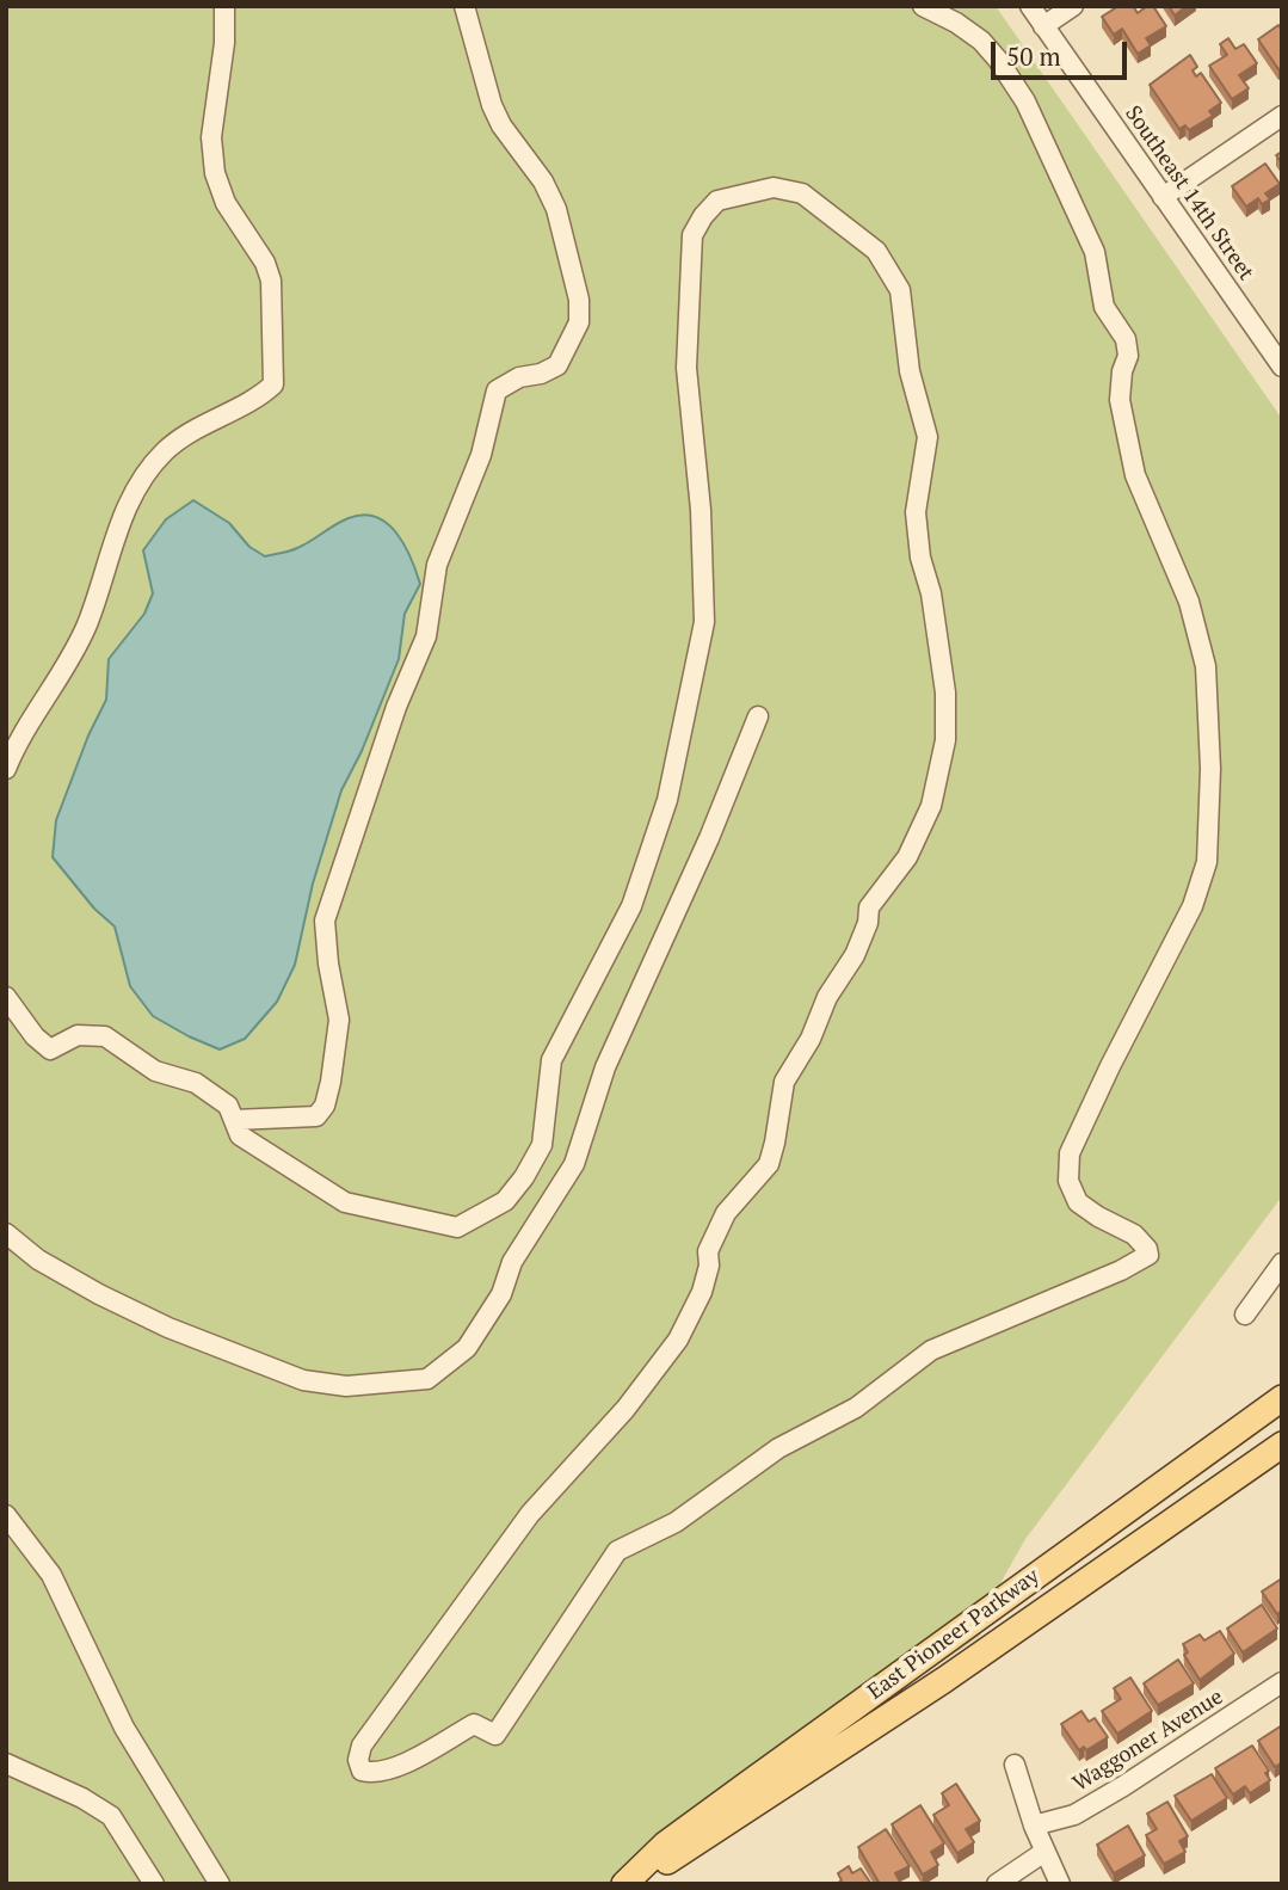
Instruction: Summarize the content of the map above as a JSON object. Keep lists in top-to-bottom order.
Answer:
{
  "streets": {
    "main road": ["East Pioneer Parkway"],
    "street": ["Southeast 14th Street", "Waggoner Avenue"]
  },
  "scale_bar": "50 m"
}
